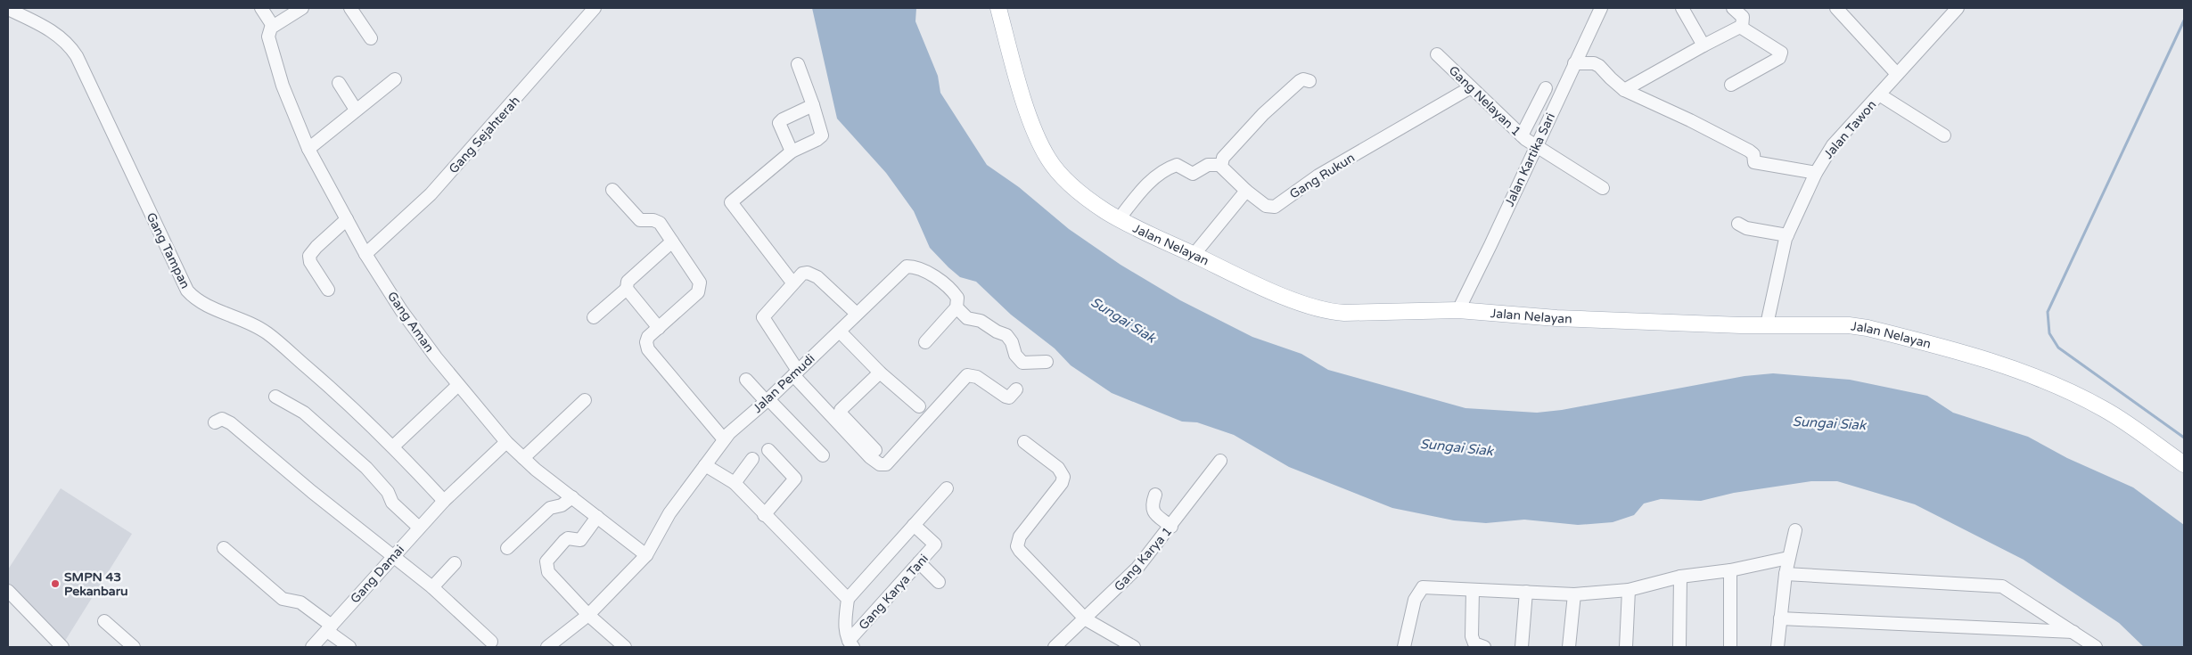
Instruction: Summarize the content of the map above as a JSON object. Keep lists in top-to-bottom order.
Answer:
{
  "streets": {
    "main road": ["Jalan Nelayan"],
    "street": [
      "Gang Nelayan 1",
      "Jalan Tawon",
      "Gang Sejahterah",
      "Jalan Kartika Sari",
      "Gang Rukun",
      "Gang Tampan",
      "Gang Aman",
      "Jalan Pemudi",
      "Gang Karya 1",
      "Gang Damai",
      "Gang Karya Tani"
    ]
  },
  "crossings": [
    ["Gang Nelayan 1", "Jalan Kartika Sari"],
    ["Gang Nelayan 1", "Gang Rukun"],
    ["Jalan Tawon", "Jalan Nelayan"],
    ["Gang Sejahterah", "Gang Aman"],
    ["Jalan Kartika Sari", "Jalan Nelayan"],
    ["Gang Tampan", "Gang Damai"],
    ["Gang Aman", "Jalan Pemudi"],
    ["Gang Aman", "Gang Damai"]
  ],
  "water": ["Sungai Siak"],
  "places": ["SMPN 43 Pekanbaru"]
}
